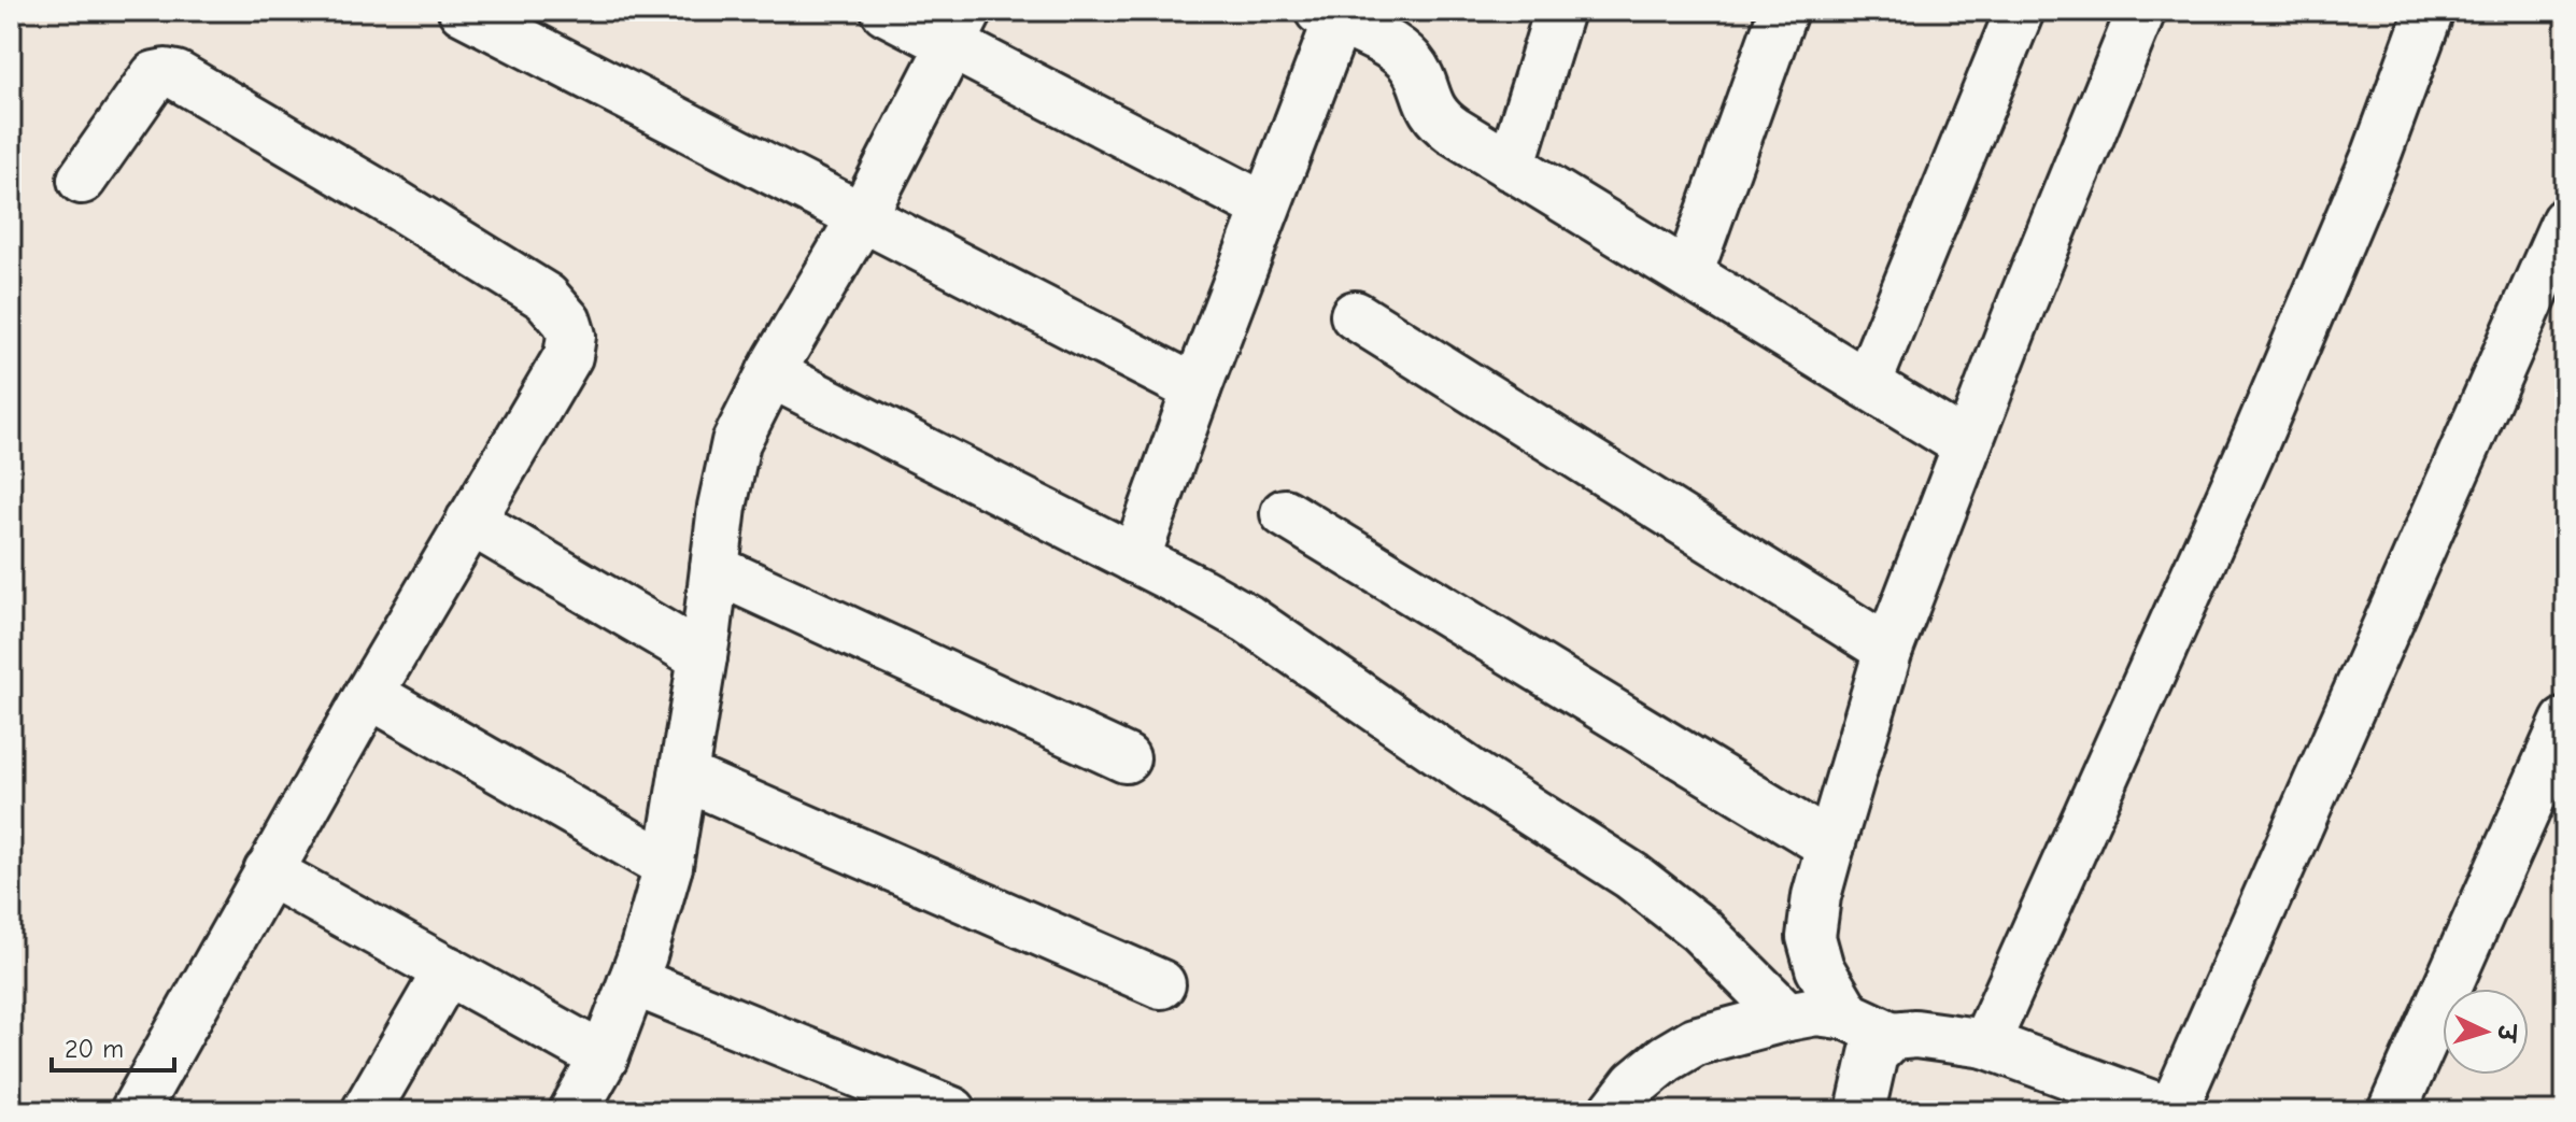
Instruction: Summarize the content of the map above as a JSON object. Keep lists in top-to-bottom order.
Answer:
{
  "scale_bar": "20 m",
  "north": "right"
}
